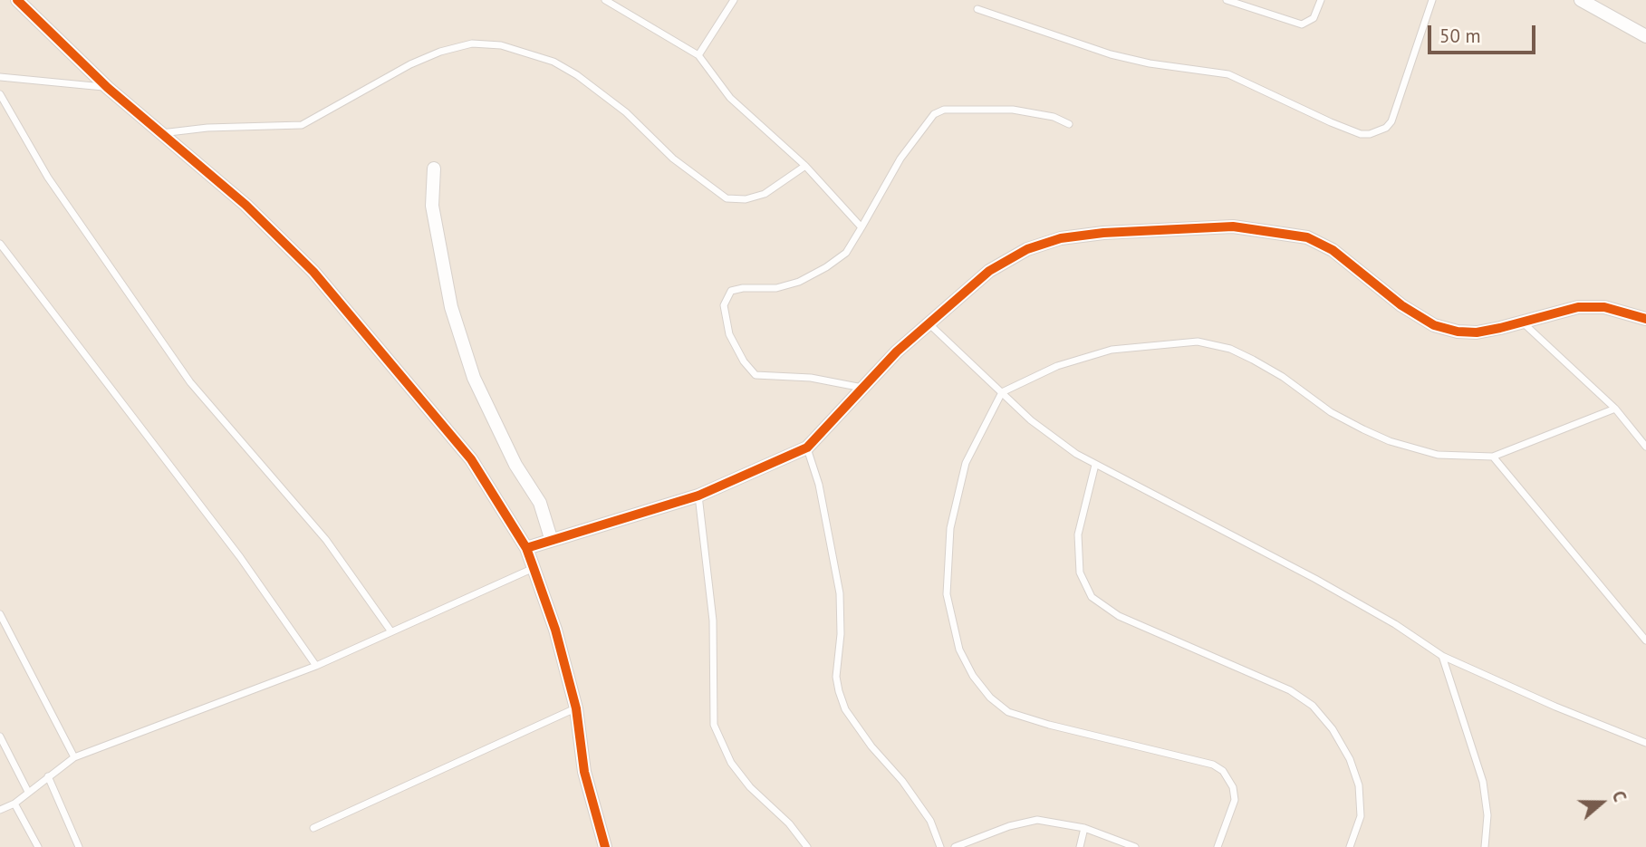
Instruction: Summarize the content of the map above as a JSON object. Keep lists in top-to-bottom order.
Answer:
{
  "scale_bar": "50 m",
  "north": "right"
}
